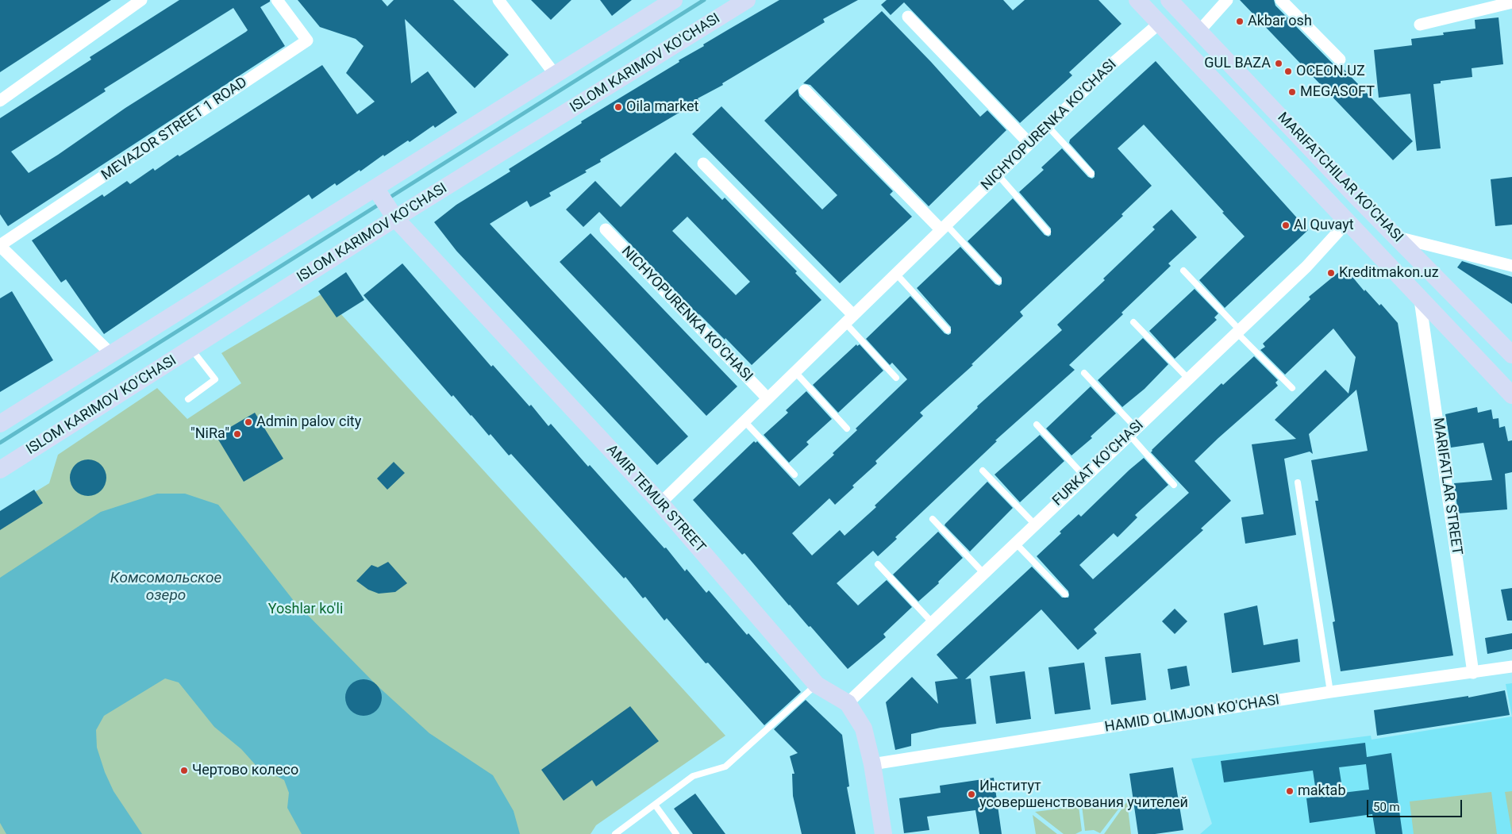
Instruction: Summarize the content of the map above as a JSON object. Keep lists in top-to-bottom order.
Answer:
{
  "streets": {
    "street": [
      "ISLOM KARIMOV KO'CHASI",
      "NICHYOPURENKA KO'CHASI",
      "MEVAZOR STREET 1 ROAD",
      "MARIFATCHILAR KO'CHASI",
      "FURKAT KO'CHASI",
      "MARIFATLAR STREET",
      "AMIR TEMUR STREET",
      "HAMID OLIMJON KO'CHASI"
    ]
  },
  "crossings": [
    ["ISLOM KARIMOV KO'CHASI", "AMIR TEMUR STREET"],
    ["NICHYOPURENKA KO'CHASI", "MARIFATCHILAR KO'CHASI"],
    ["NICHYOPURENKA KO'CHASI", "AMIR TEMUR STREET"],
    ["MARIFATCHILAR KO'CHASI", "FURKAT KO'CHASI"],
    ["MARIFATCHILAR KO'CHASI", "MARIFATLAR STREET"],
    ["FURKAT KO'CHASI", "AMIR TEMUR STREET"],
    ["MARIFATLAR STREET", "HAMID OLIMJON KO'CHASI"],
    ["AMIR TEMUR STREET", "HAMID OLIMJON KO'CHASI"]
  ],
  "water": ["Комсомольское озеро"],
  "parks": ["Yoshlar ko'li"],
  "places": [
    "Akbar osh",
    "GUL BAZA",
    "OCEON.UZ",
    "MEGASOFT",
    "Oila market",
    "Al Quvayt",
    "Kreditmakon.uz",
    "Admin palov city",
    "\"NiRa\"",
    "Чертово колесо",
    "maktab",
    "Институт усовершенствования учителей"
  ],
  "scale_bar": "50 m"
}
